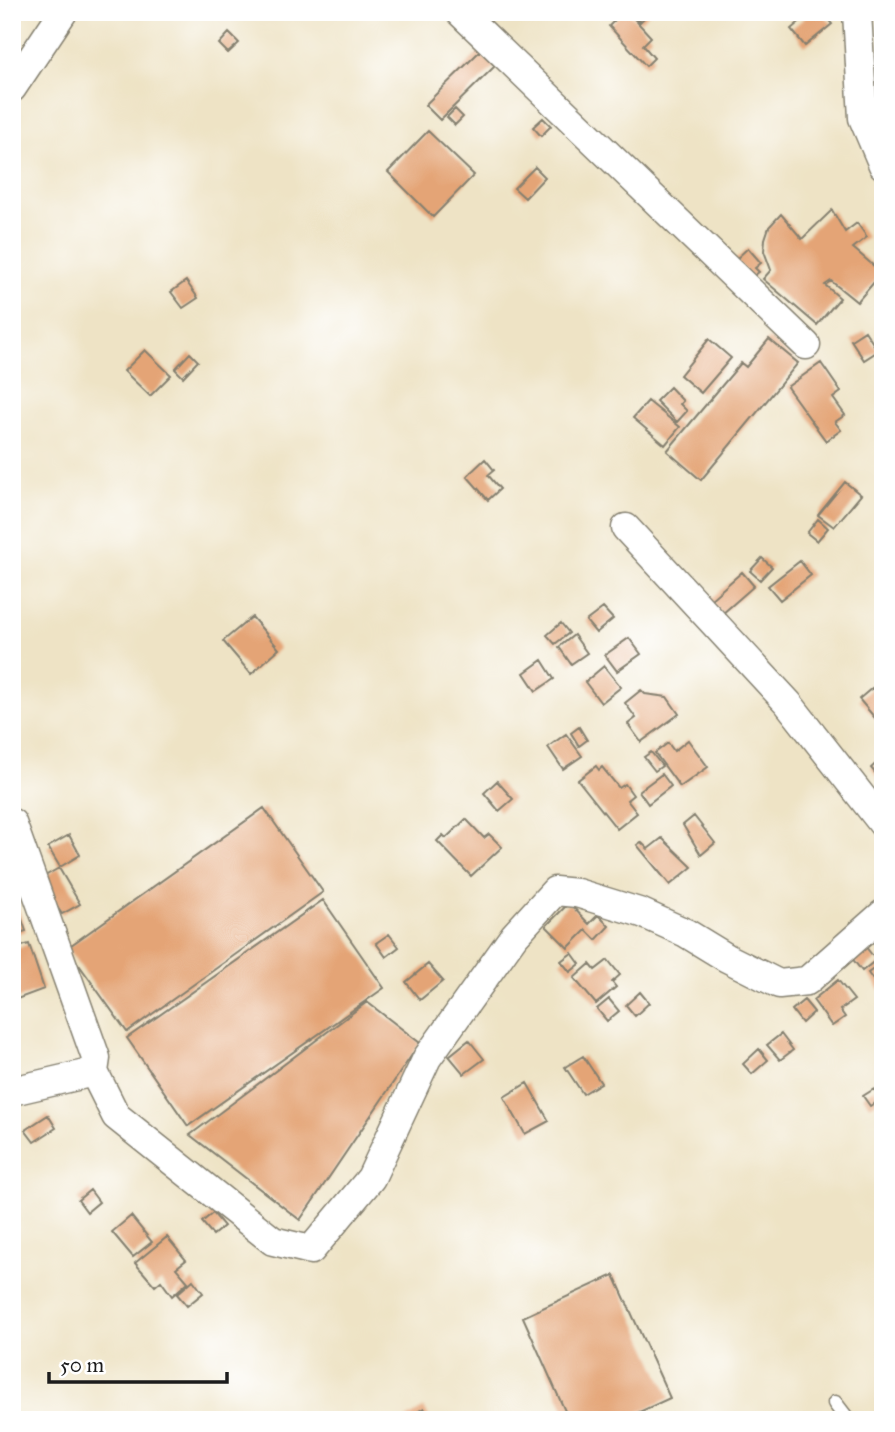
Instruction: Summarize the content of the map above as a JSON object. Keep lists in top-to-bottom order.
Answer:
{
  "scale_bar": "50 m"
}
